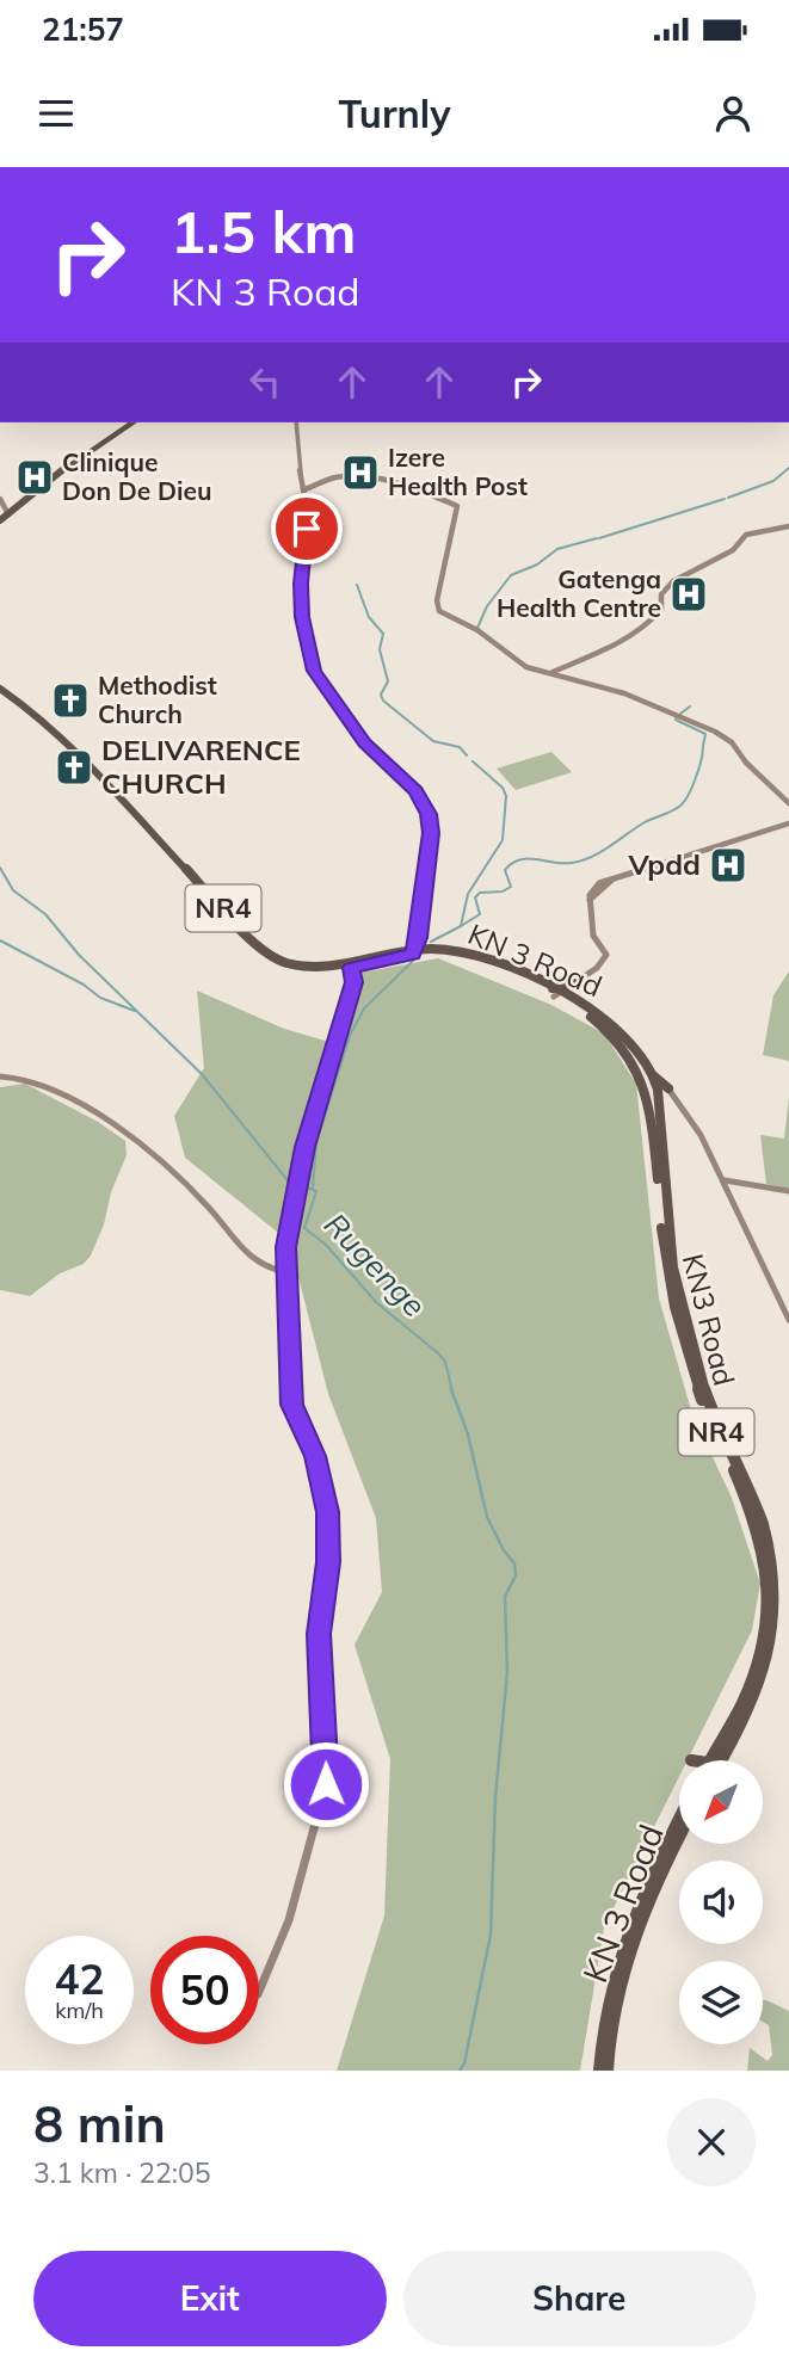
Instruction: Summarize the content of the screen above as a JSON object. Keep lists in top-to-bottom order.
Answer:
{
  "streets": {
    "highway": ["NR4", "KN 3 Road", "KN3 Road"]
  },
  "crossings": [
    ["NR4", "KN 3 Road"],
    ["NR4", "KN3 Road"],
    ["KN 3 Road", "KN3 Road"]
  ],
  "water": ["Rugenge"],
  "places": {
    "hospital": [
      "Izere Health Post",
      "Clinique Don De Dieu",
      "Gatenga Health Centre",
      "Vpdd"
    ],
    "church": ["Methodist Church", "DELIVARENCE CHURCH"]
  },
  "north": "bottom left",
  "page": {
    "status": "21:57",
    "header": "Turnly",
    "turn": ["1.5 km", "KN 3 Road"],
    "speed": "42 km/h",
    "limit": "50",
    "heading": ["8 min", "3.1 km · 22:05"],
    "buttons": ["Exit", "Share"]
  }
}
